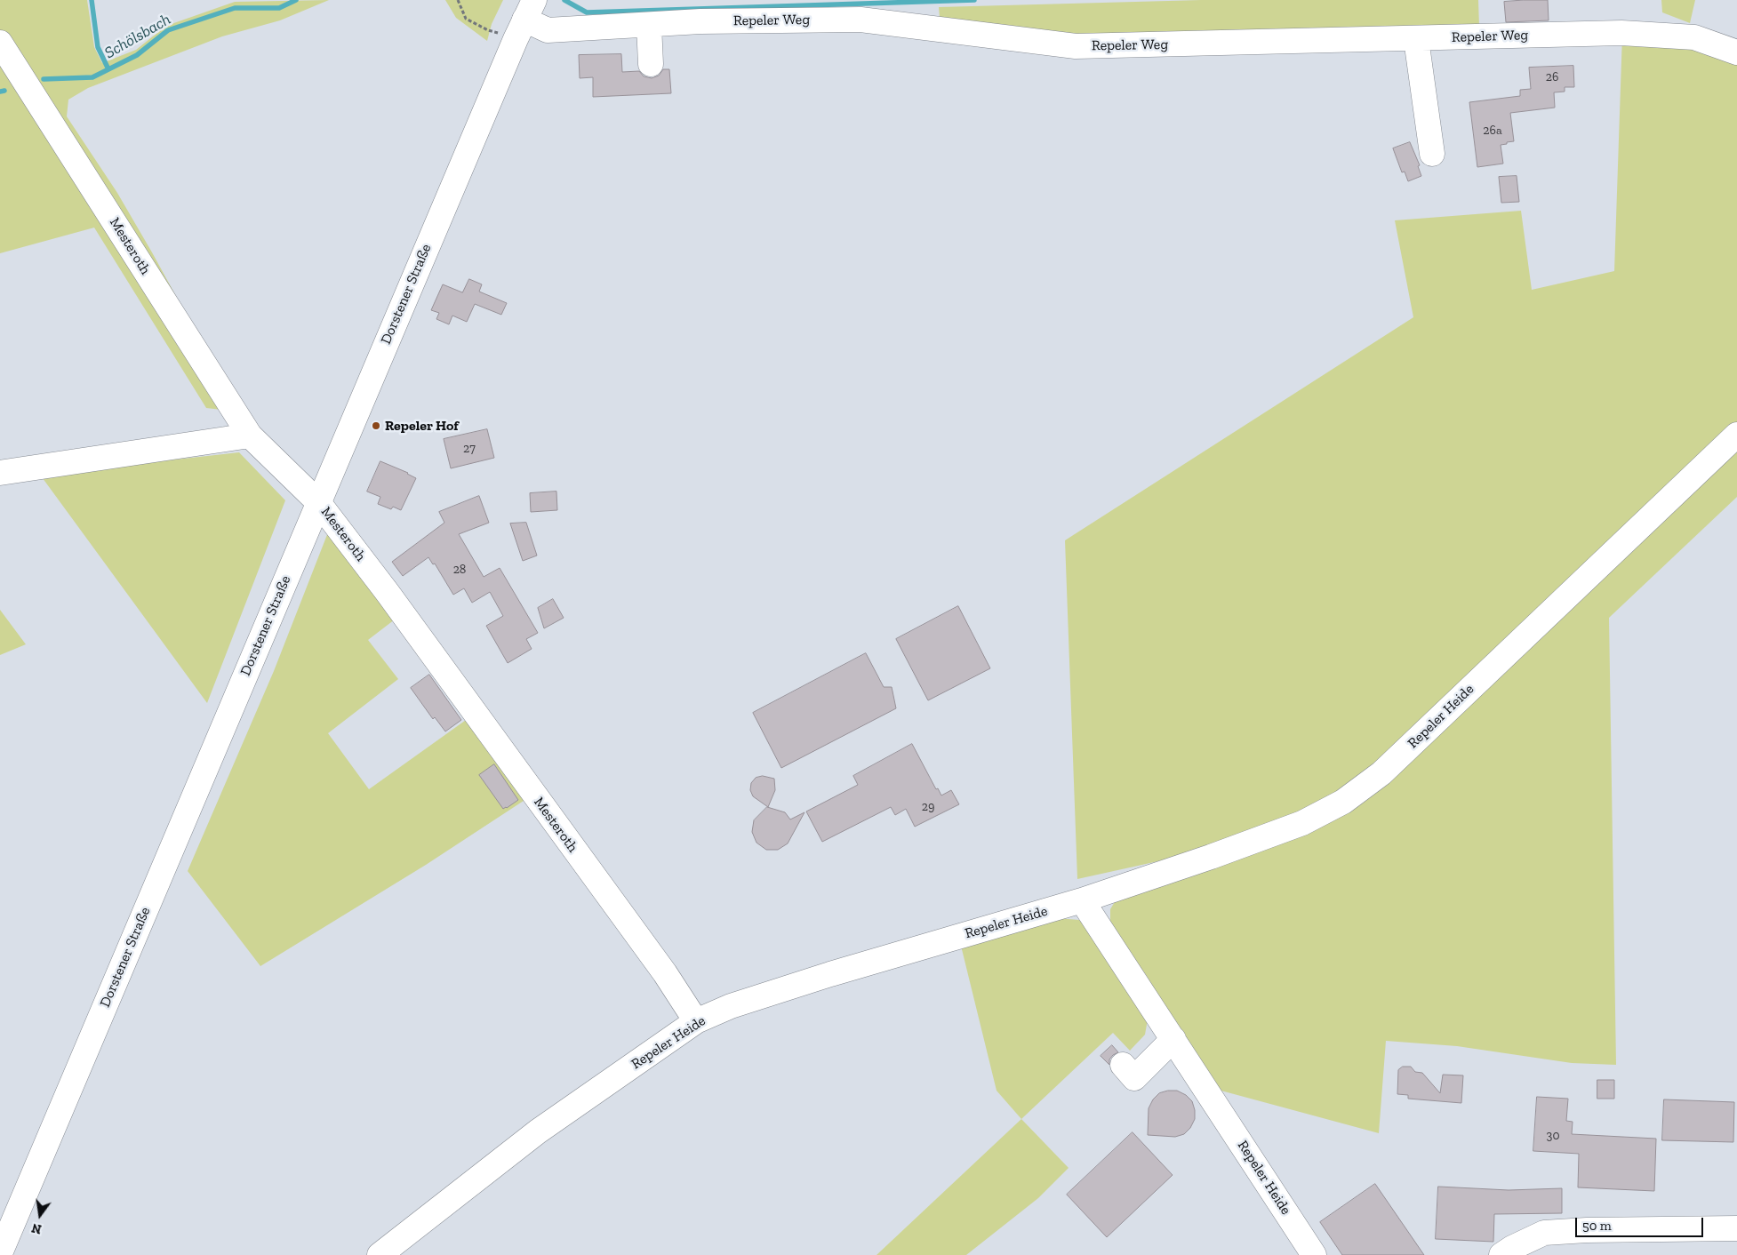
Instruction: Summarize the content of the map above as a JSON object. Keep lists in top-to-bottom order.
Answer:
{
  "streets": {
    "street": [
      "Repeler Weg",
      "Mesteroth",
      "Dorstener Straße",
      "Repeler Heide"
    ]
  },
  "crossings": [
    ["Repeler Weg", "Dorstener Straße"],
    ["Mesteroth", "Dorstener Straße"],
    ["Mesteroth", "Repeler Heide"]
  ],
  "water": ["Schölsbach"],
  "places": ["Repeler Hof"],
  "house_numbers": [
    "26",
    "26a",
    "27",
    "28",
    "29",
    "30"
  ],
  "scale_bar": "50 m",
  "north": "bottom"
}
